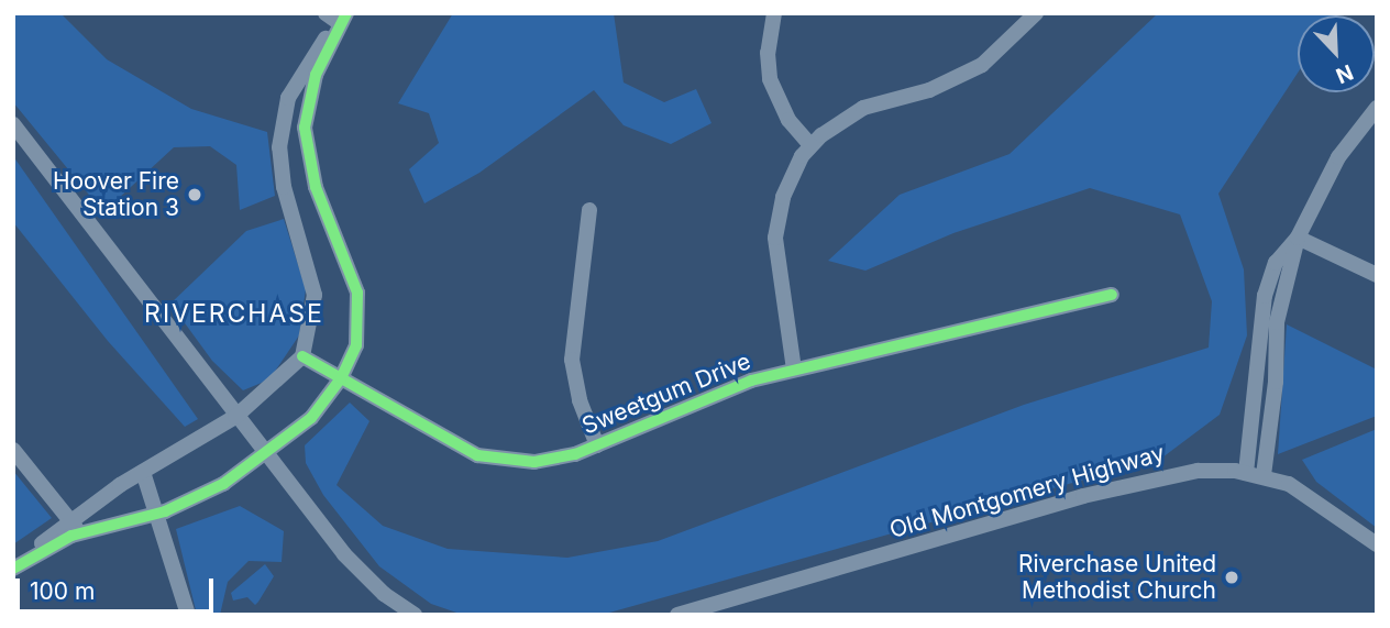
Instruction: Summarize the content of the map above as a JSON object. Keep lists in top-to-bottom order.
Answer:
{
  "streets": {
    "street": ["Sweetgum Drive", "Old Montgomery Highway"]
  },
  "districts": ["RIVERCHASE"],
  "places": ["Hoover Fire Station 3", "Riverchase United Methodist Church"],
  "scale_bar": "100 m",
  "north": "bottom right"
}
